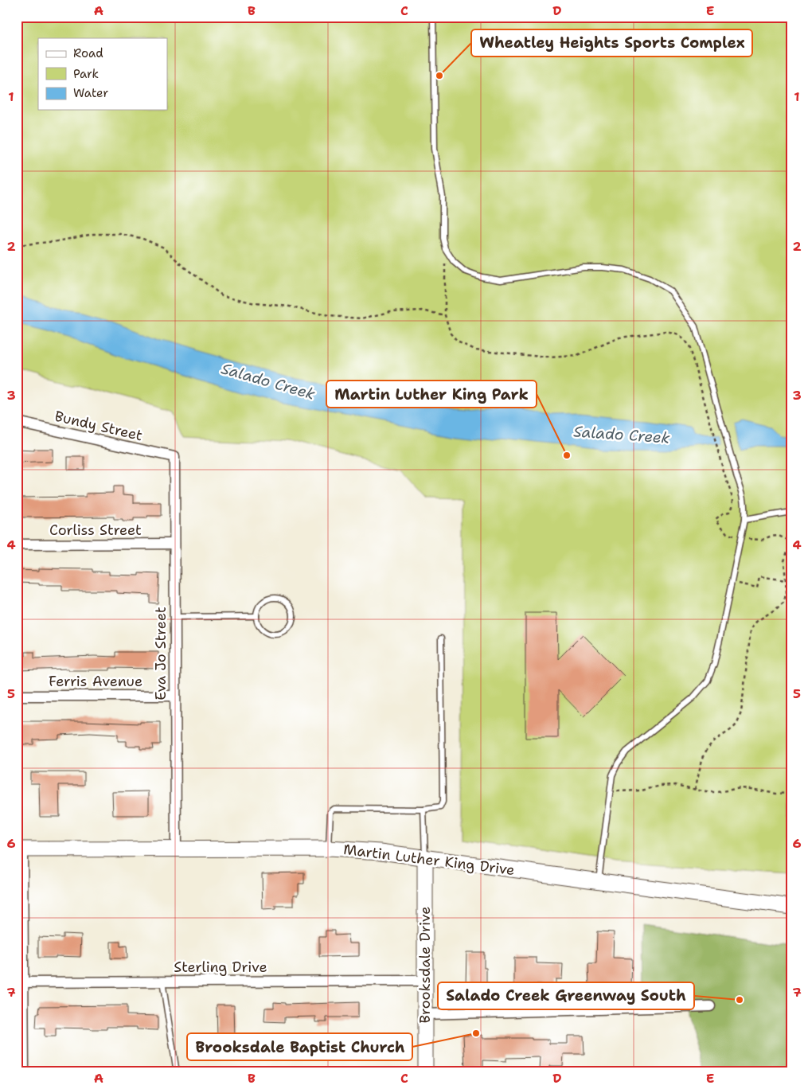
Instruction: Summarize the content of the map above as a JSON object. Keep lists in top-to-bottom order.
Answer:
{
  "streets": {
    "main road": ["Martin Luther King Drive", "Brooksdale Drive"],
    "street": [
      "Bundy Street",
      "Corliss Street",
      "Eva Jo Street",
      "Ferris Avenue",
      "Sterling Drive"
    ]
  },
  "crossings": [
    ["Bundy Street", "Eva Jo Street"],
    ["Corliss Street", "Eva Jo Street"],
    ["Eva Jo Street", "Ferris Avenue"],
    ["Eva Jo Street", "Martin Luther King Drive"],
    ["Martin Luther King Drive", "Brooksdale Drive"],
    ["Brooksdale Drive", "Sterling Drive"]
  ],
  "water": ["Salado Creek"],
  "places": [
    "Wheatley Heights Sports Complex",
    "Martin Luther King Park",
    "Salado Creek Greenway South",
    "Brooksdale Baptist Church"
  ],
  "legend": ["Road", "Park", "Water"],
  "grid": {
    "columns": [
      "A",
      "B",
      "C",
      "D",
      "E"
    ],
    "rows": [
      "1",
      "2",
      "3",
      "4",
      "5",
      "6",
      "7"
    ]
  }
}
